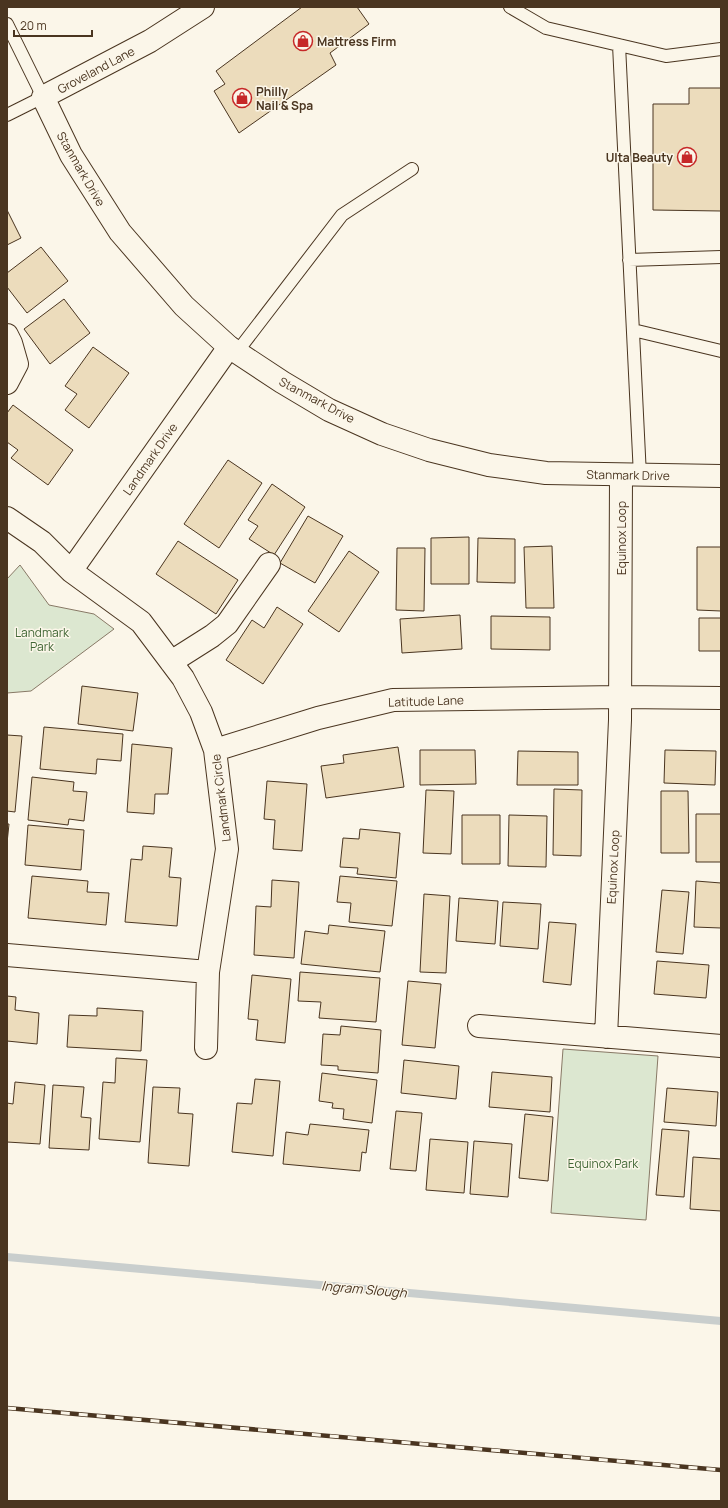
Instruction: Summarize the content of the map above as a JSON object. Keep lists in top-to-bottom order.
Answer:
{
  "streets": {
    "street": [
      "Groveland Lane",
      "Stanmark Drive",
      "Landmark Drive",
      "Equinox Loop",
      "Latitude Lane",
      "Landmark Circle"
    ]
  },
  "crossings": [
    ["Groveland Lane", "Stanmark Drive"],
    ["Stanmark Drive", "Landmark Drive"],
    ["Stanmark Drive", "Equinox Loop"],
    ["Landmark Drive", "Landmark Circle"],
    ["Equinox Loop", "Latitude Lane"],
    ["Latitude Lane", "Landmark Circle"]
  ],
  "water": ["Ingram Slough"],
  "parks": ["Landmark Park", "Equinox Park"],
  "places": {
    "shop": ["Mattress Firm", "Philly Nail & Spa", "Ulta Beauty"]
  },
  "scale_bar": "20 m"
}
